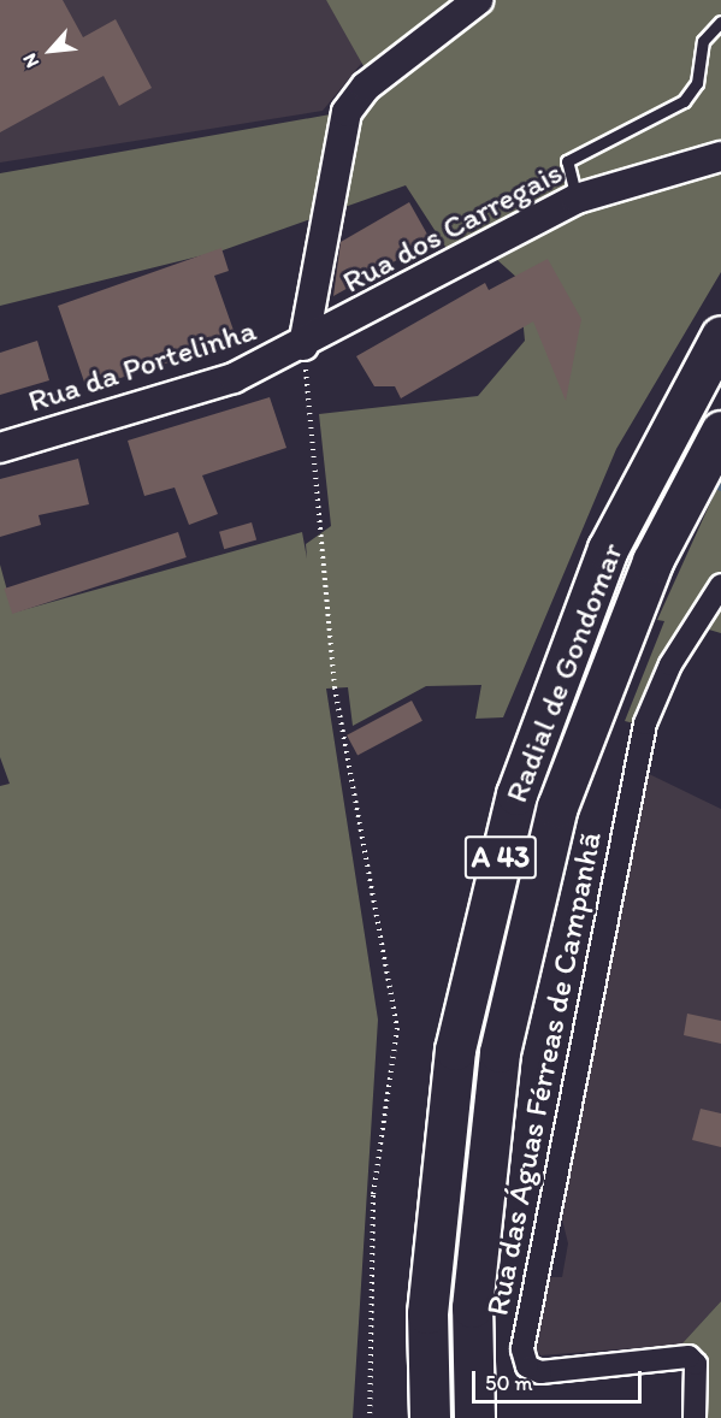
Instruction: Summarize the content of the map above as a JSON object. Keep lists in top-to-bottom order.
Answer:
{
  "streets": {
    "highway": ["Radial de Gondomar", "A 43"],
    "street": ["Rua dos Carregais", "Rua da Portelinha", "Rua das Águas Férreas de Campanhã"]
  },
  "crossings": [
    ["Rua dos Carregais", "Rua da Portelinha"]
  ],
  "scale_bar": "50 m",
  "north": "bottom left"
}
